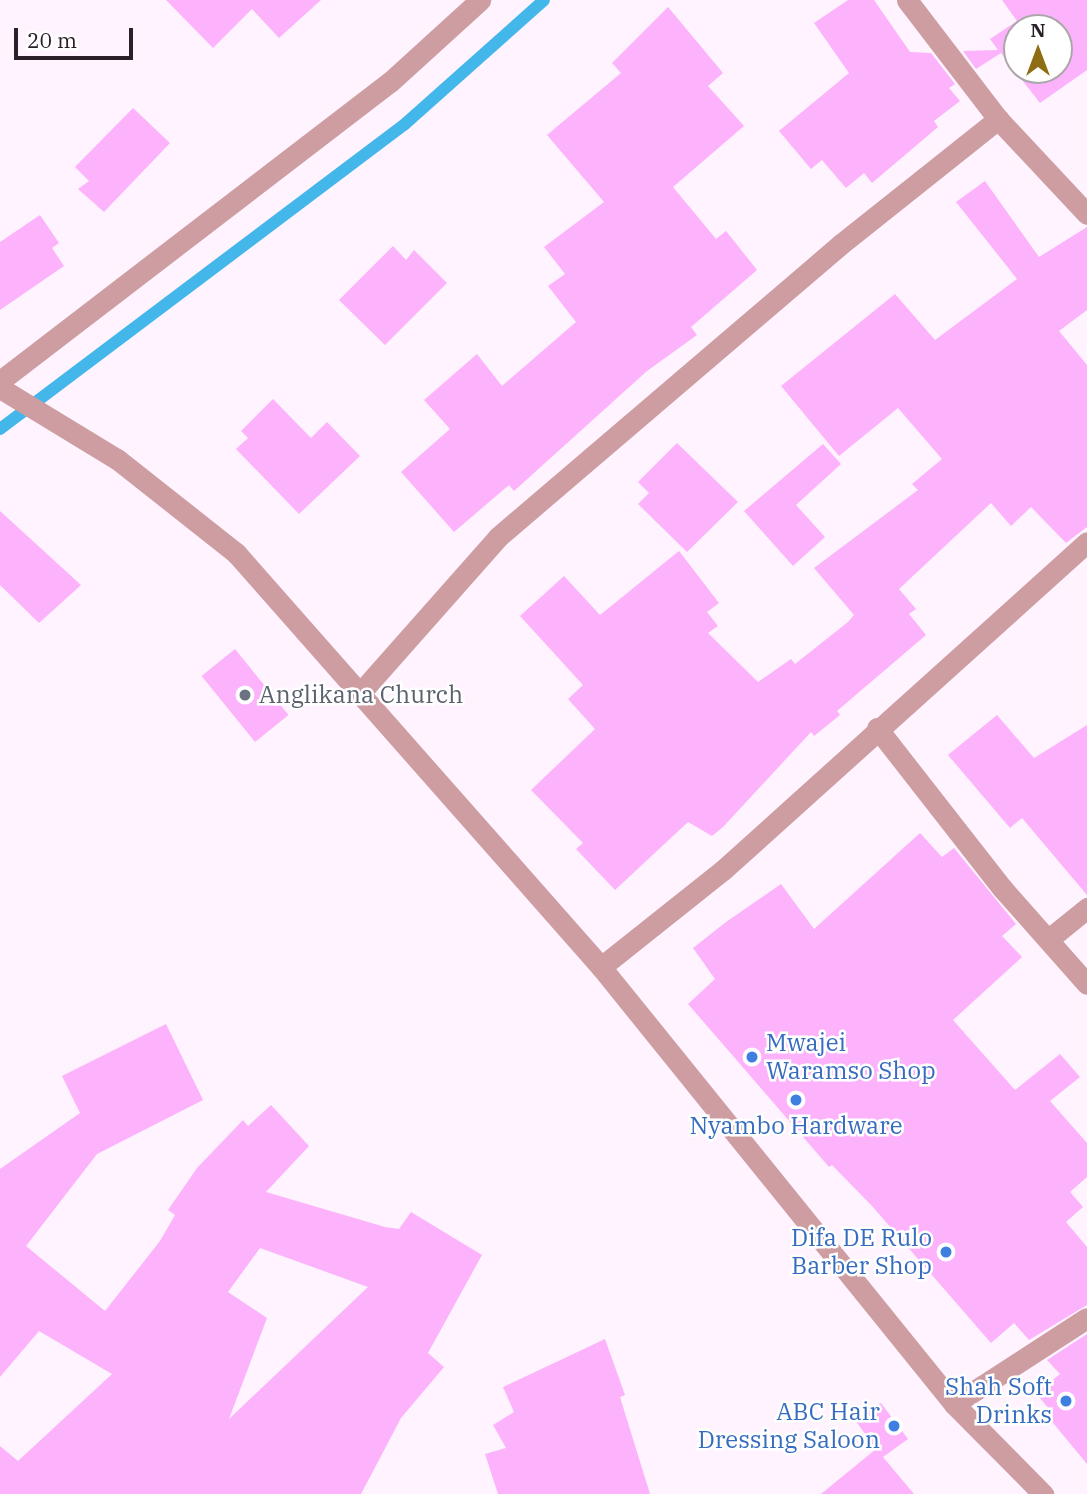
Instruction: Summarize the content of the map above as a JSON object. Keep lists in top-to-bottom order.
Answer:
{
  "places": [
    "Anglikana Church",
    "Mwajei Waramso Shop",
    "Nyambo Hardware",
    "Difa DE Rulo Barber Shop",
    "Shah Soft Drinks",
    "ABC Hair Dressing Saloon"
  ],
  "scale_bar": "20 m",
  "north": "top"
}
